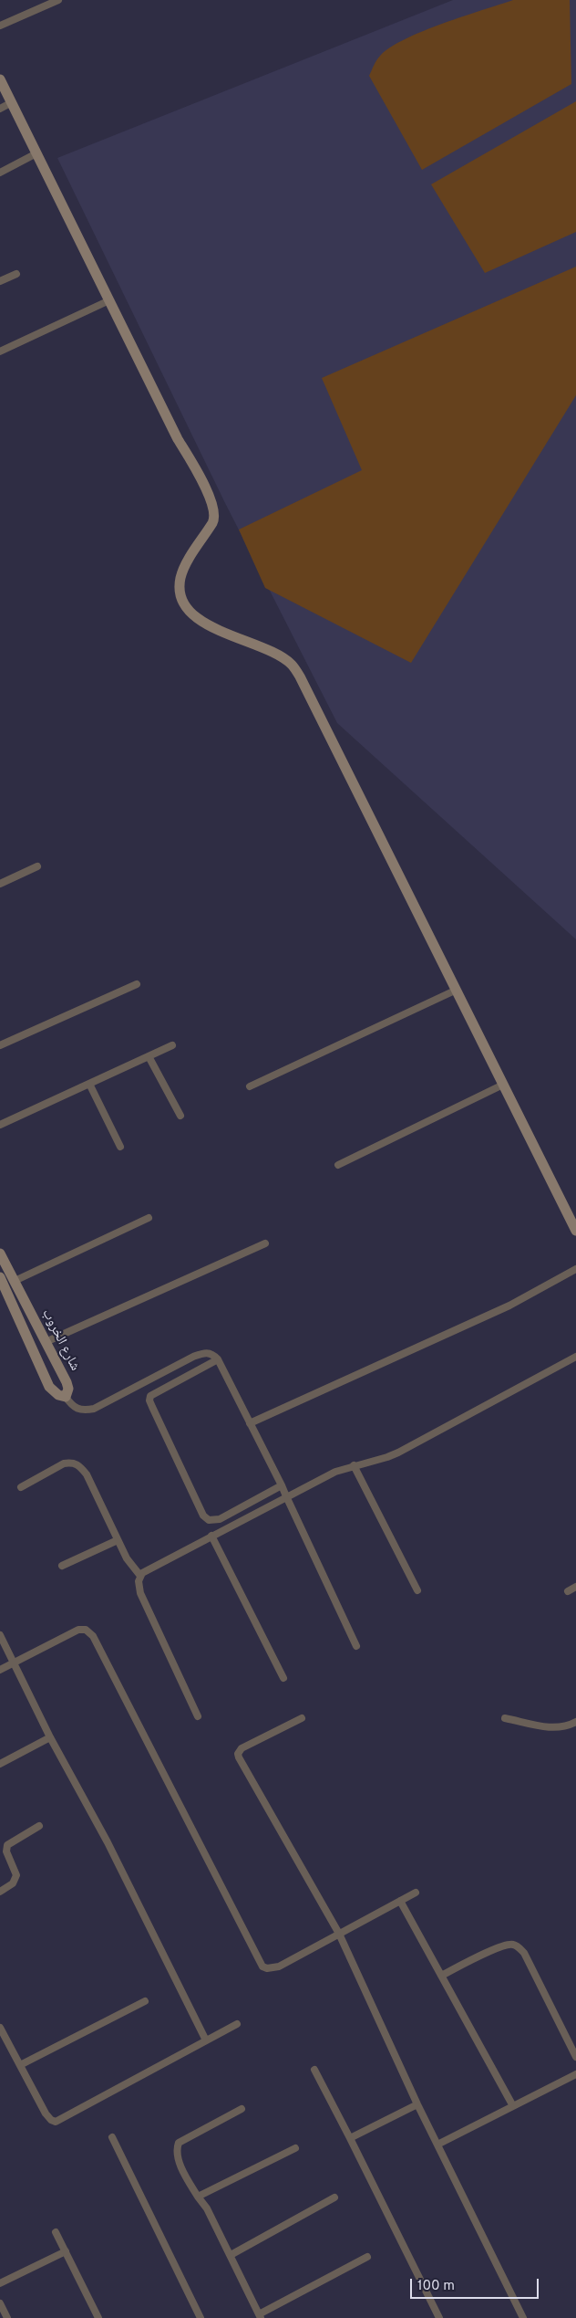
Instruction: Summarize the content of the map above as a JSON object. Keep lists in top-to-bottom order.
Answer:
{
  "streets": {
    "street": ["شارع الخروب"]
  },
  "scale_bar": "100 m"
}
